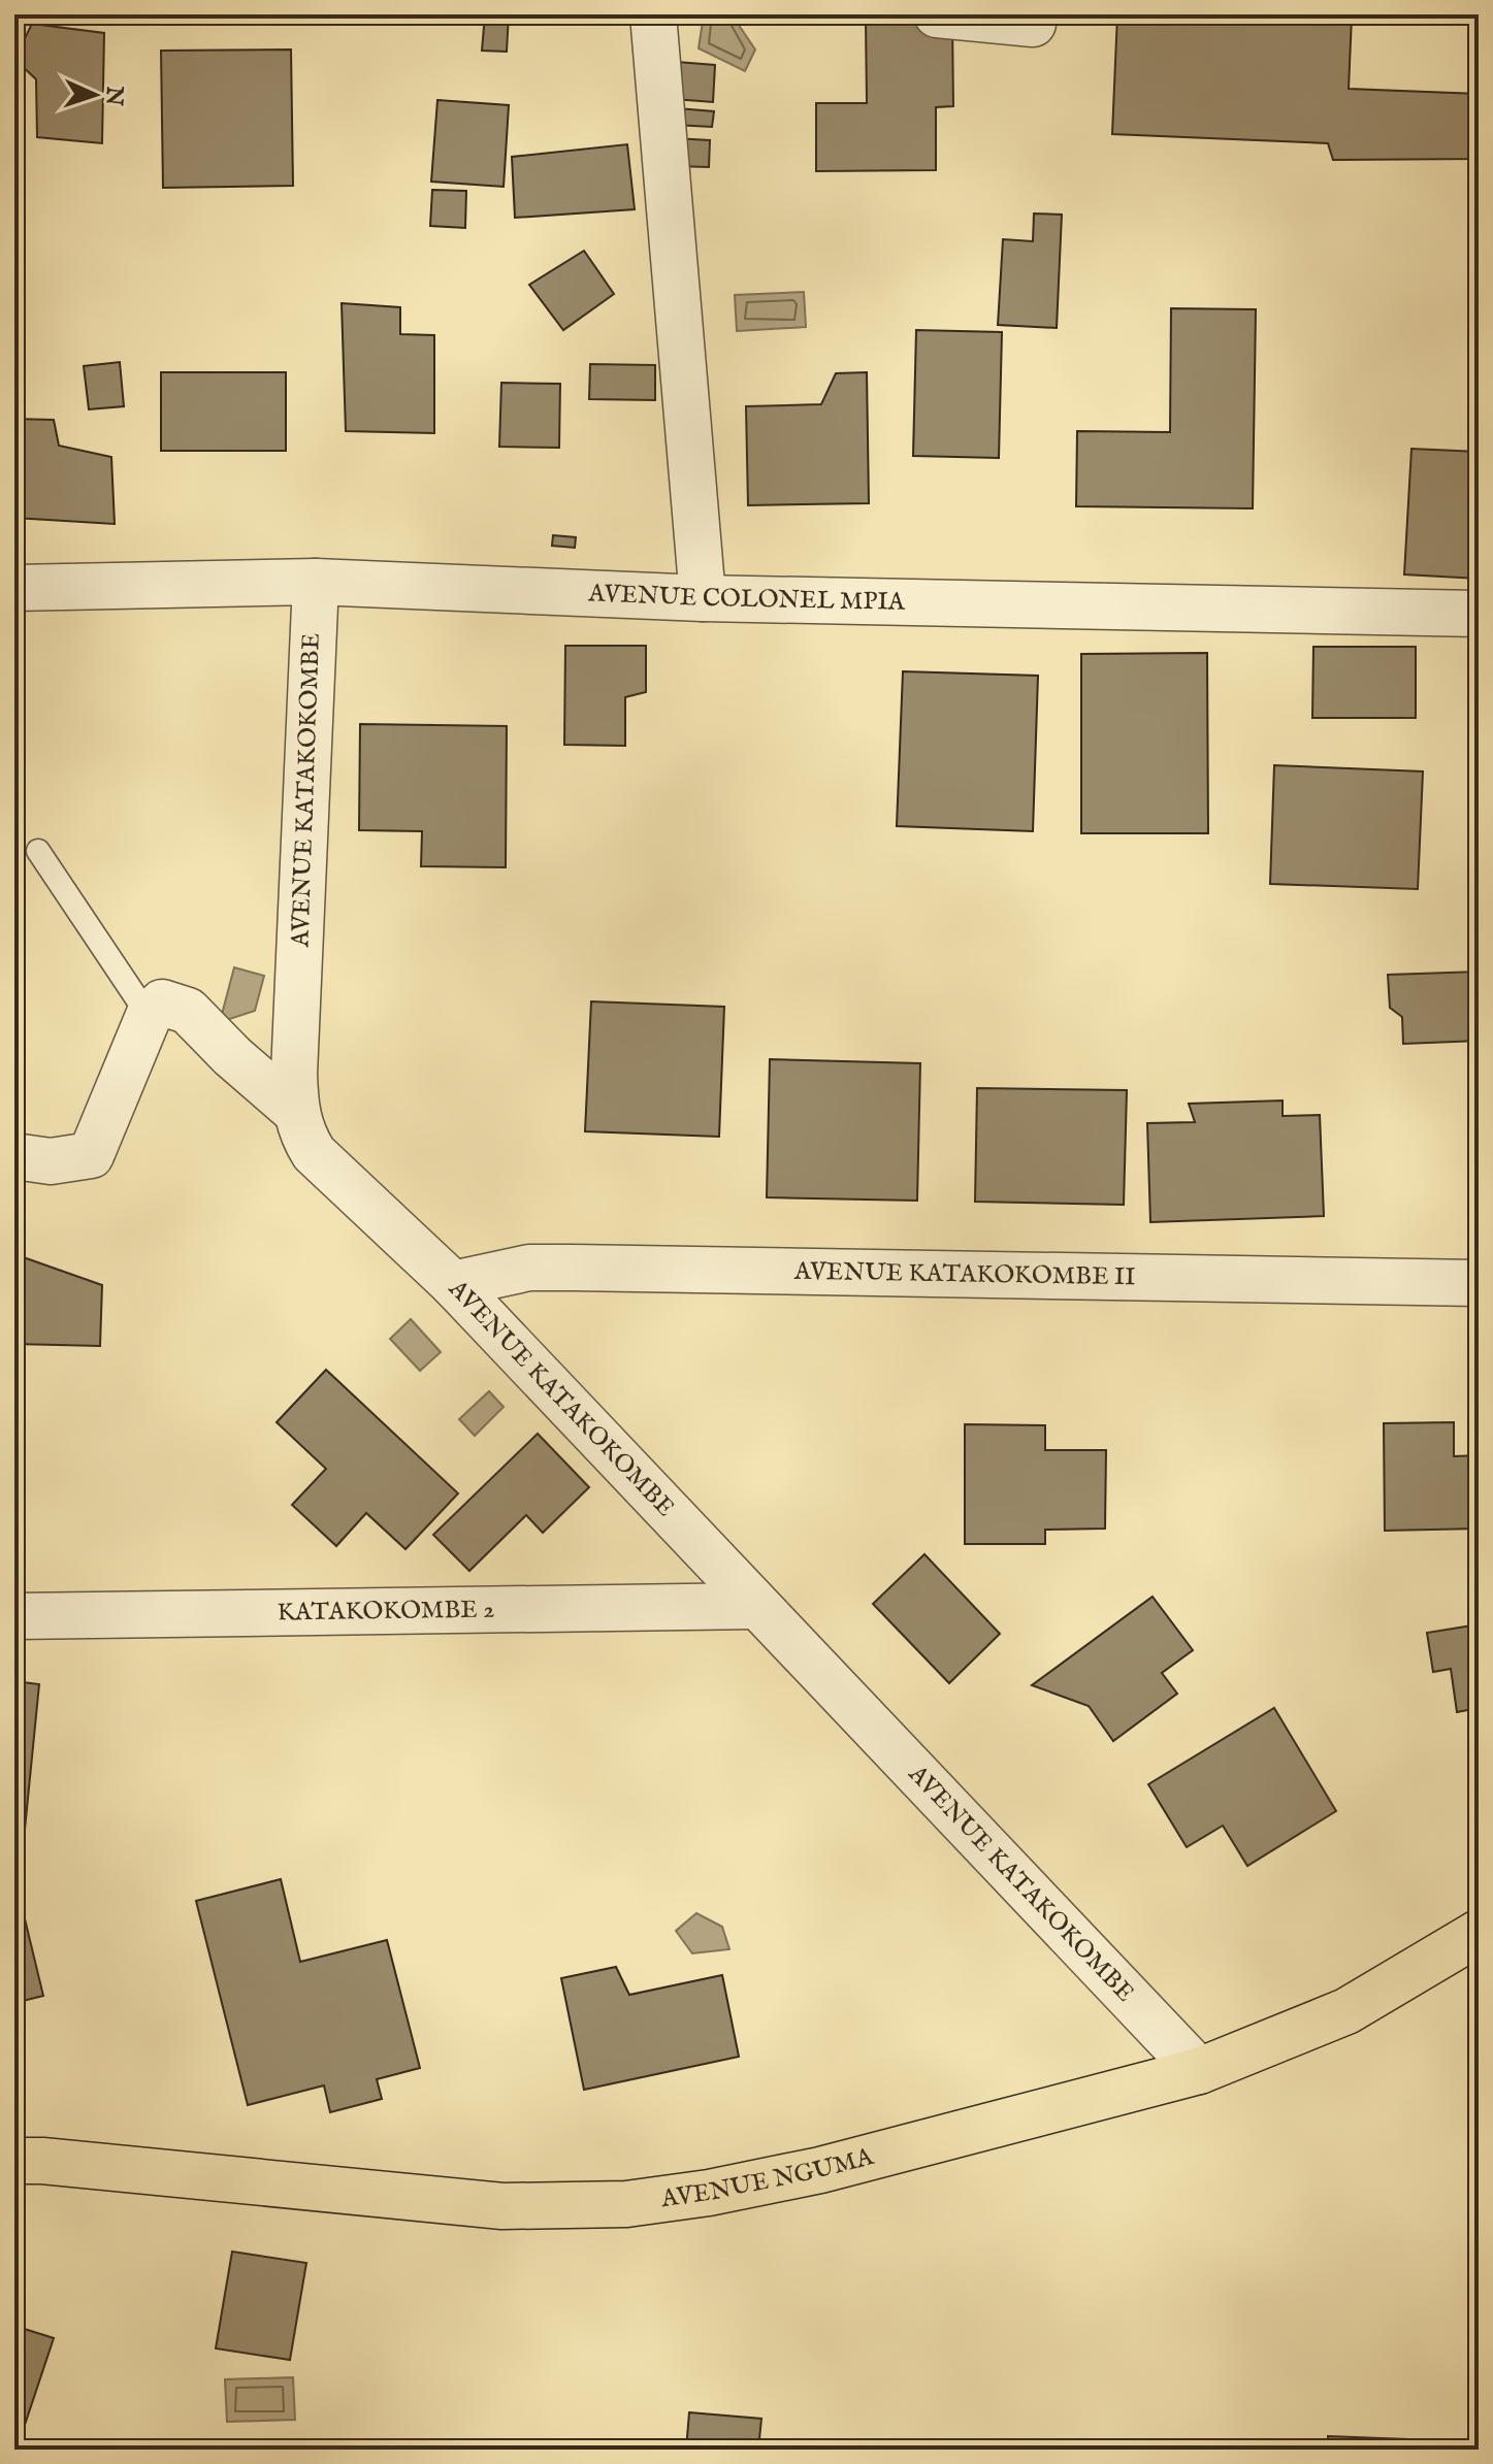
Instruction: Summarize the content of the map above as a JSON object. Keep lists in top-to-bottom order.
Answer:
{
  "streets": {
    "main road": ["AVENUE NGUMA"],
    "street": [
      "AVENUE COLONEL MPIA",
      "AVENUE KATAKOKOMBE",
      "AVENUE KATAKOKOMBE II",
      "KATAKOKOMBE 2"
    ]
  },
  "crossings": [
    ["AVENUE COLONEL MPIA", "AVENUE KATAKOKOMBE"],
    ["AVENUE KATAKOKOMBE", "AVENUE KATAKOKOMBE II"],
    ["AVENUE KATAKOKOMBE", "KATAKOKOMBE 2"],
    ["AVENUE KATAKOKOMBE", "AVENUE NGUMA"]
  ],
  "north": "right"
}
